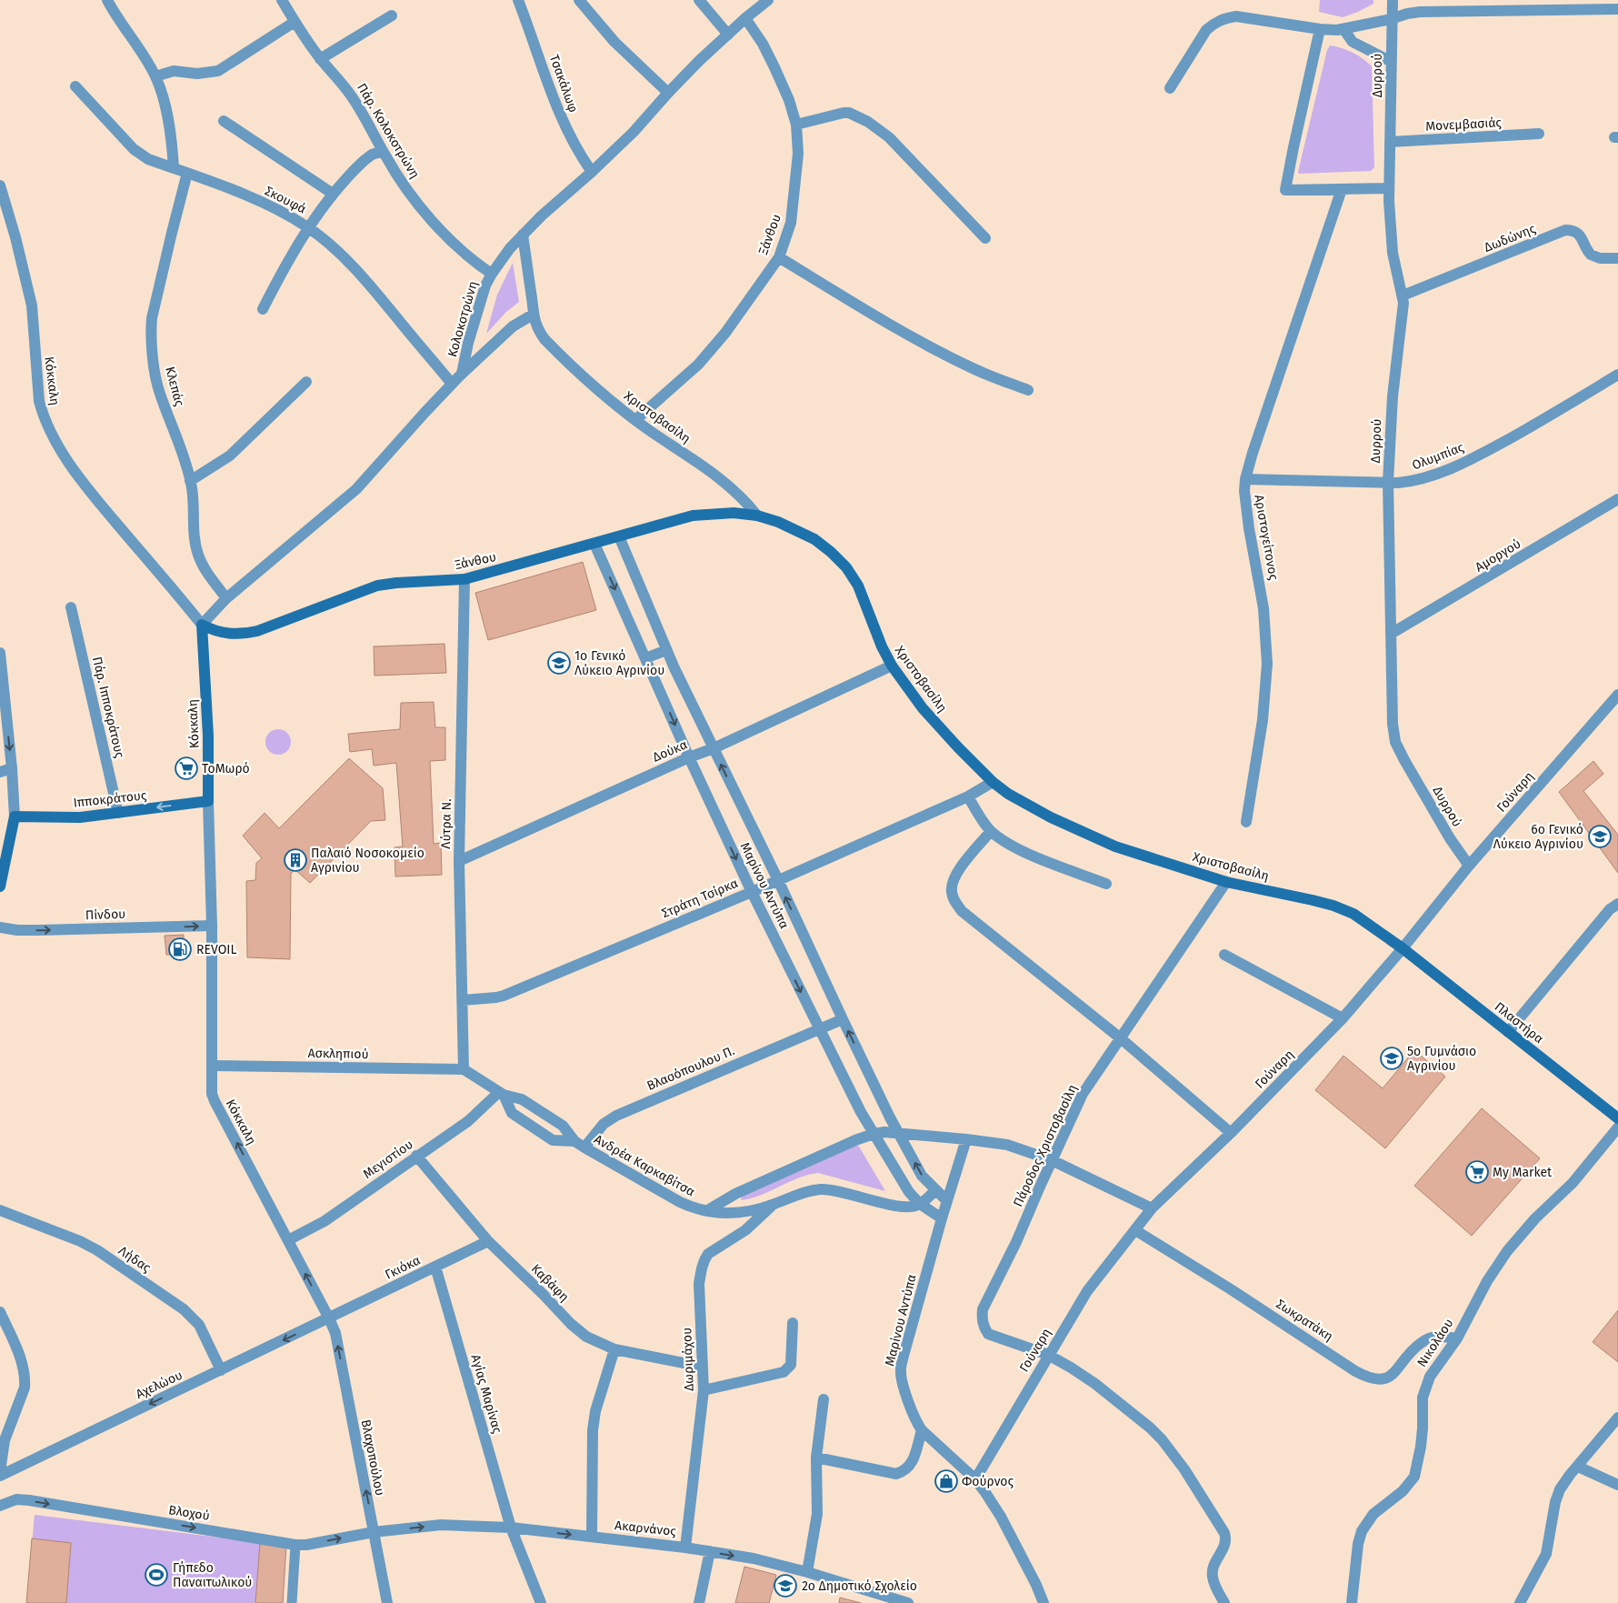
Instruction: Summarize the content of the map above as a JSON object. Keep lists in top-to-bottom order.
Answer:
{
  "streets": {
    "main road": [
      "Ξάνθου",
      "Κόκκαλη",
      "Χριστοβασίλη",
      "Ιπποκράτους",
      "Πλαστήρα"
    ],
    "street": [
      "Δυρρού",
      "Τσακάλωφ",
      "Μονεμβασιάς",
      "Πάρ. Κολοκοτρώνη",
      "Σκουφά",
      "Δωδώνης",
      "Κολοκοτρώνη",
      "Κλεπάς",
      "Ολυμπίας",
      "Αριστογείτονος",
      "Αμοργού",
      "Πάρ. Ιπποκράτους",
      "Δούκα",
      "Γούναρη",
      "Λύτρα Ν.",
      "Μαρίνου Αντύπα",
      "Στράτη Τσίρκα",
      "Πίνδου",
      "Ασκληπιού",
      "Βλασόπουλου Π.",
      "Πάροδος Χριστοβασίλη",
      "Μεγιστίου",
      "Ανδρέα Καρκαβίτσα",
      "Λήδας",
      "Γκιόκα",
      "Καβάφη",
      "Σωκρατάκη",
      "Νικολάου",
      "Δωριμάχου",
      "Αχελώου",
      "Αγίας Μαρίνας",
      "Βλαχοπούλου",
      "Βλοχού",
      "Ακαρνάνος"
    ]
  },
  "crossings": [
    ["Δυρρού", "Μονεμβασιάς"],
    ["Δυρρού", "Δωδώνης"],
    ["Δυρρού", "Ολυμπίας"],
    ["Δυρρού", "Αμοργού"],
    ["Δυρρού", "Γούναρη"],
    ["Τσακάλωφ", "Κολοκοτρώνη"],
    ["Πάρ. Κολοκοτρώνη", "Κολοκοτρώνη"],
    ["Σκουφά", "Κολοκοτρώνη"],
    ["Σκουφά", "Κλεπάς"],
    ["Ξάνθου", "Κολοκοτρώνη"],
    ["Ξάνθου", "Κόκκαλη"],
    ["Ξάνθου", "Χριστοβασίλη"],
    ["Ξάνθου", "Λύτρα Ν."],
    ["Ξάνθου", "Μαρίνου Αντύπα"],
    ["Κολοκοτρώνη", "Κόκκαλη"],
    ["Κολοκοτρώνη", "Κλεπάς"],
    ["Κολοκοτρώνη", "Χριστοβασίλη"],
    ["Κόκκαλη", "Ιπποκράτους"],
    ["Κόκκαλη", "Πίνδου"],
    ["Κόκκαλη", "Ασκληπιού"],
    ["Κόκκαλη", "Μεγιστίου"],
    ["Κόκκαλη", "Γκιόκα"],
    ["Κόκκαλη", "Αχελώου"],
    ["Κόκκαλη", "Βλαχοπούλου"],
    ["Χριστοβασίλη", "Δούκα"],
    ["Χριστοβασίλη", "Γούναρη"],
    ["Χριστοβασίλη", "Στράτη Τσίρκα"],
    ["Χριστοβασίλη", "Πλαστήρα"],
    ["Χριστοβασίλη", "Πάροδος Χριστοβασίλη"],
    ["Ολυμπίας", "Αριστογείτονος"],
    ["Πάρ. Ιπποκράτους", "Ιπποκράτους"],
    ["Δούκα", "Λύτρα Ν."],
    ["Δούκα", "Μαρίνου Αντύπα"],
    ["Γούναρη", "Μαρίνου Αντύπα"],
    ["Γούναρη", "Πλαστήρα"],
    ["Γούναρη", "Πάροδος Χριστοβασίλη"],
    ["Γούναρη", "Σωκρατάκη"],
    ["Λύτρα Ν.", "Στράτη Τσίρκα"],
    ["Λύτρα Ν.", "Ασκληπιού"],
    ["Λύτρα Ν.", "Ανδρέα Καρκαβίτσα"],
    ["Μαρίνου Αντύπα", "Στράτη Τσίρκα"],
    ["Μαρίνου Αντύπα", "Βλασόπουλου Π."],
    ["Μαρίνου Αντύπα", "Ανδρέα Καρκαβίτσα"],
    ["Ασκληπιού", "Ανδρέα Καρκαβίτσα"],
    ["Βλασόπουλου Π.", "Ανδρέα Καρκαβίτσα"],
    ["Μεγιστίου", "Ανδρέα Καρκαβίτσα"],
    ["Μεγιστίου", "Καβάφη"],
    ["Ανδρέα Καρκαβίτσα", "Δωριμάχου"],
    ["Λήδας", "Αχελώου"],
    ["Γκιόκα", "Καβάφη"],
    ["Γκιόκα", "Αχελώου"],
    ["Γκιόκα", "Αγίας Μαρίνας"],
    ["Γκιόκα", "Βλαχοπούλου"],
    ["Καβάφη", "Δωριμάχου"],
    ["Σωκρατάκη", "Νικολάου"],
    ["Δωριμάχου", "Ακαρνάνος"],
    ["Αχελώου", "Βλαχοπούλου"],
    ["Αγίας Μαρίνας", "Ακαρνάνος"],
    ["Βλαχοπούλου", "Βλοχού"],
    ["Βλαχοπούλου", "Ακαρνάνος"],
    ["Βλοχού", "Ακαρνάνος"]
  ],
  "one_way": [
    "Ιπποκράτους",
    "Πίνδου",
    "Αχελώου",
    "Βλαχοπούλου",
    "Βλοχού",
    "Ακαρνάνος"
  ],
  "places": {
    "school or university": [
      "1ο Γενικό Λύκειο Αγρινίου",
      "6ο Γενικό Λύκειο Αγρινίου",
      "5ο Γυμνάσιο Αγρινίου",
      "2ο Δημοτικό Σχολείο"
    ],
    "supermarket": ["ΤοΜωρό", "My Market"],
    "building": ["Παλαιό Νοσοκομείο Αγρινίου"],
    "fuel station": ["REVOIL"],
    "shop": ["Φούρνος"],
    "sports": ["Γήπεδο Παναιτωλικού"]
  }
}
